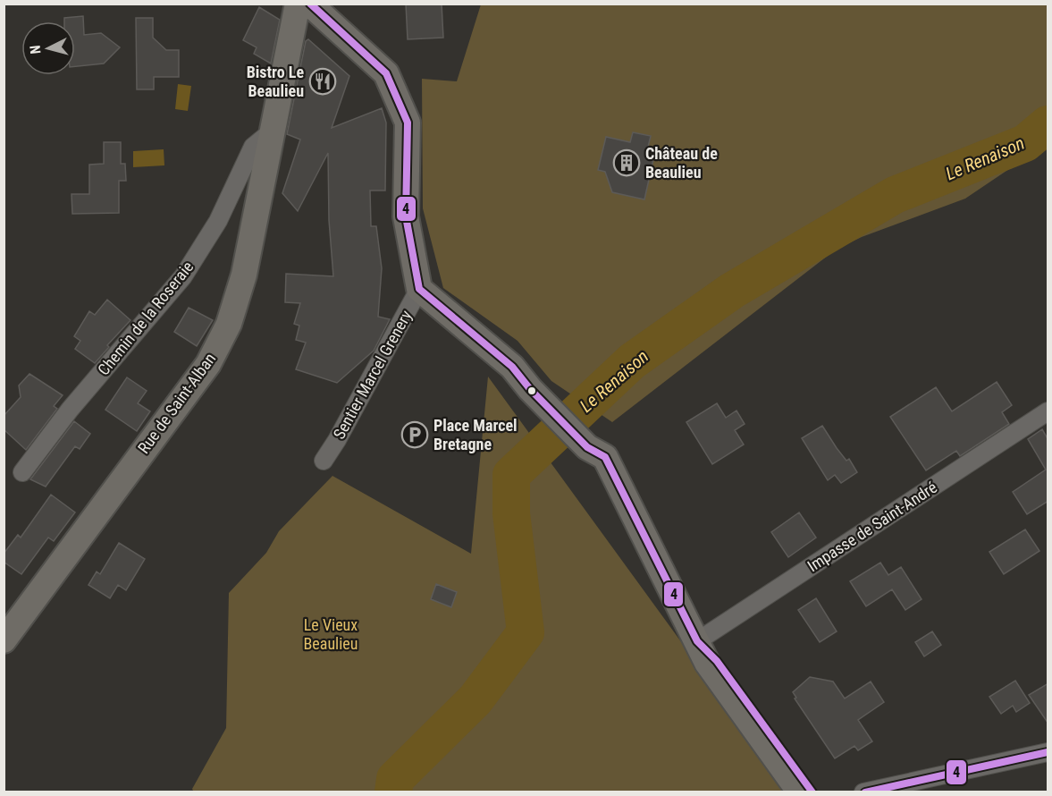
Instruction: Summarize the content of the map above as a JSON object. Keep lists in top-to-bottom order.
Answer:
{
  "streets": {
    "street": [
      "Chemin de la Roseraie",
      "Sentier Marcel Grenery",
      "Rue de Saint-Alban",
      "Impasse de Saint-André"
    ]
  },
  "crossings": [
    ["Chemin de la Roseraie", "Rue de Saint-Alban"]
  ],
  "water": ["Le Renaison"],
  "parks": ["Le Vieux Beaulieu"],
  "places": {
    "restaurant": ["Bistro Le Beaulieu"],
    "building": ["Château de Beaulieu"],
    "parking": ["Place Marcel Bretagne"]
  },
  "lines": ["transit line 4"],
  "north": "left"
}
